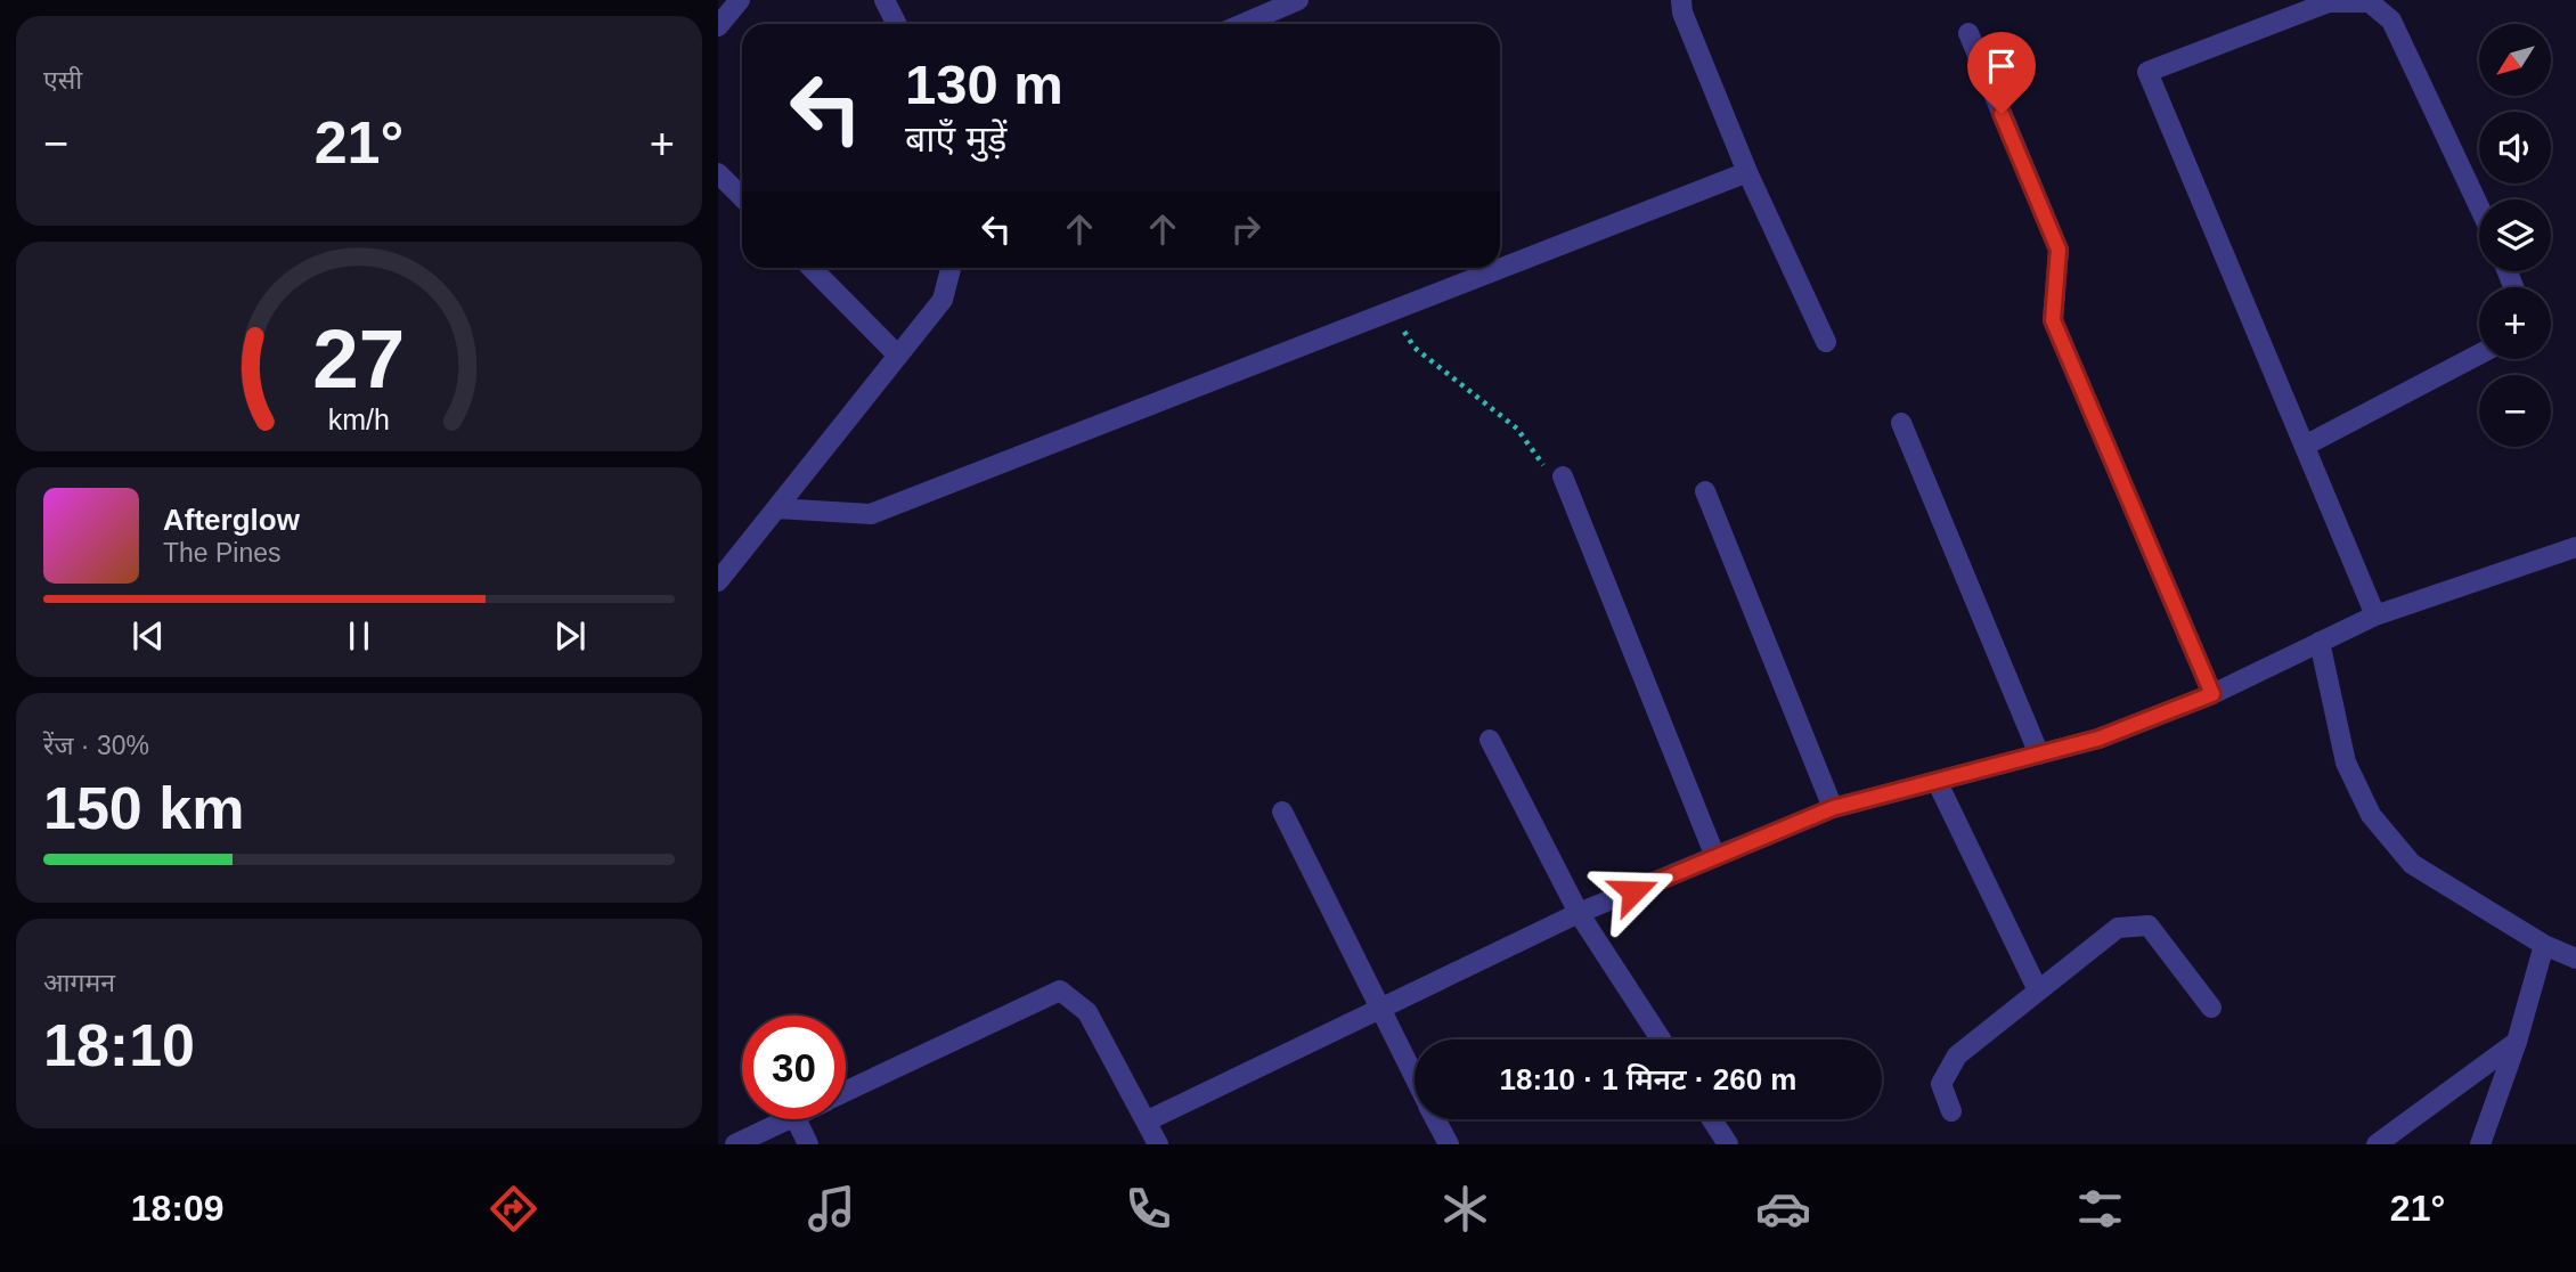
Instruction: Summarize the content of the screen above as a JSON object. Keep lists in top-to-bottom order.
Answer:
{
  "north": "bottom left",
  "page": {
    "tile": [
      "एसी",
      ["रेंज · 30%", "150 km"],
      ["आगमन", "18:10"]
    ],
    "map_buttons": ["+", "−"],
    "turn": ["130 m", "बाएँ मुड़ें"],
    "heat": ["−", "21°", "+"],
    "song": ["Afterglow", "The Pines"],
    "limit": "30",
    "trip": "18:10 · 1 मिनट · 260 m",
    "tabs": ["18:09", "21°"],
    "gauge": ["27", "km/h"]
  }
}
